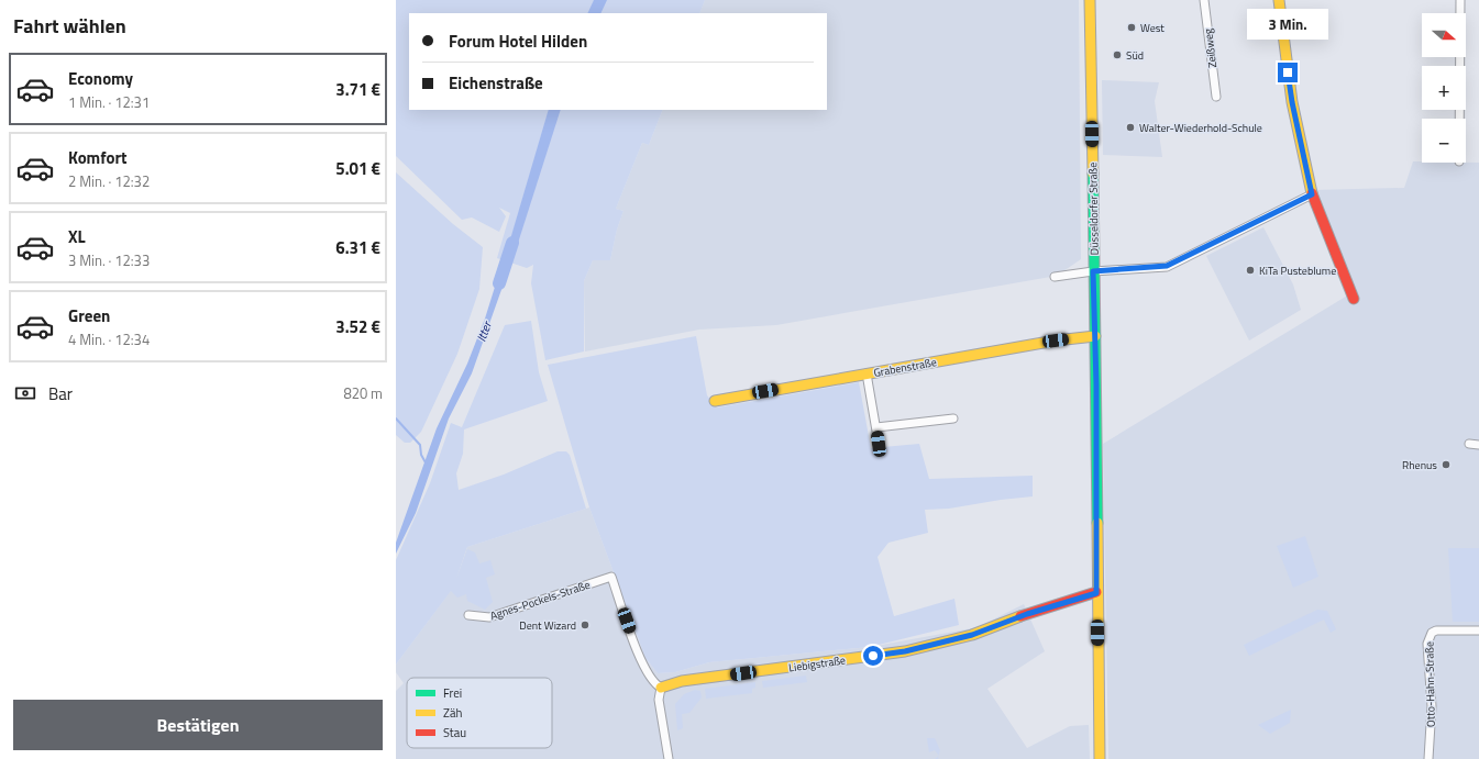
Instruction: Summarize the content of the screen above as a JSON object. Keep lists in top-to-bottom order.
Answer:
{
  "streets": {
    "street": [
      "Zeißweg",
      "Düsseldorfer Straße",
      "Grabenstraße",
      "Agnes-Pockels-Straße",
      "Liebigstraße",
      "Otto-Hahn-Straße"
    ]
  },
  "crossings": [
    ["Düsseldorfer Straße", "Grabenstraße"],
    ["Düsseldorfer Straße", "Liebigstraße"],
    ["Agnes-Pockels-Straße", "Liebigstraße"]
  ],
  "water": ["Itter"],
  "places": [
    "West",
    "Süd",
    "Walter-Wiederhold-Schule",
    "KiTa Pusteblume",
    "Rhenus",
    "Dent Wizard"
  ],
  "legend": ["Frei", "Zäh", "Stau"],
  "north": "right",
  "page": {
    "heading": "Fahrt wählen",
    "bubble": "3 Min.",
    "map_buttons": ["+", "−"],
    "banner": ["Forum Hotel Hilden", "Eichenstraße"],
    "list": [
      {
        "name": "Economy",
        "note": "1 Min. · 12:31",
        "value": "3.71 €"
      },
      {
        "name": "Komfort",
        "note": "2 Min. · 12:32",
        "value": "5.01 €"
      },
      {
        "name": "XL",
        "note": "3 Min. · 12:33",
        "value": "6.31 €"
      },
      {
        "name": "Green",
        "note": "4 Min. · 12:34",
        "value": "3.52 €"
      }
    ],
    "pay": ["Bar", "820 m"],
    "buttons": "Bestätigen"
  }
}
